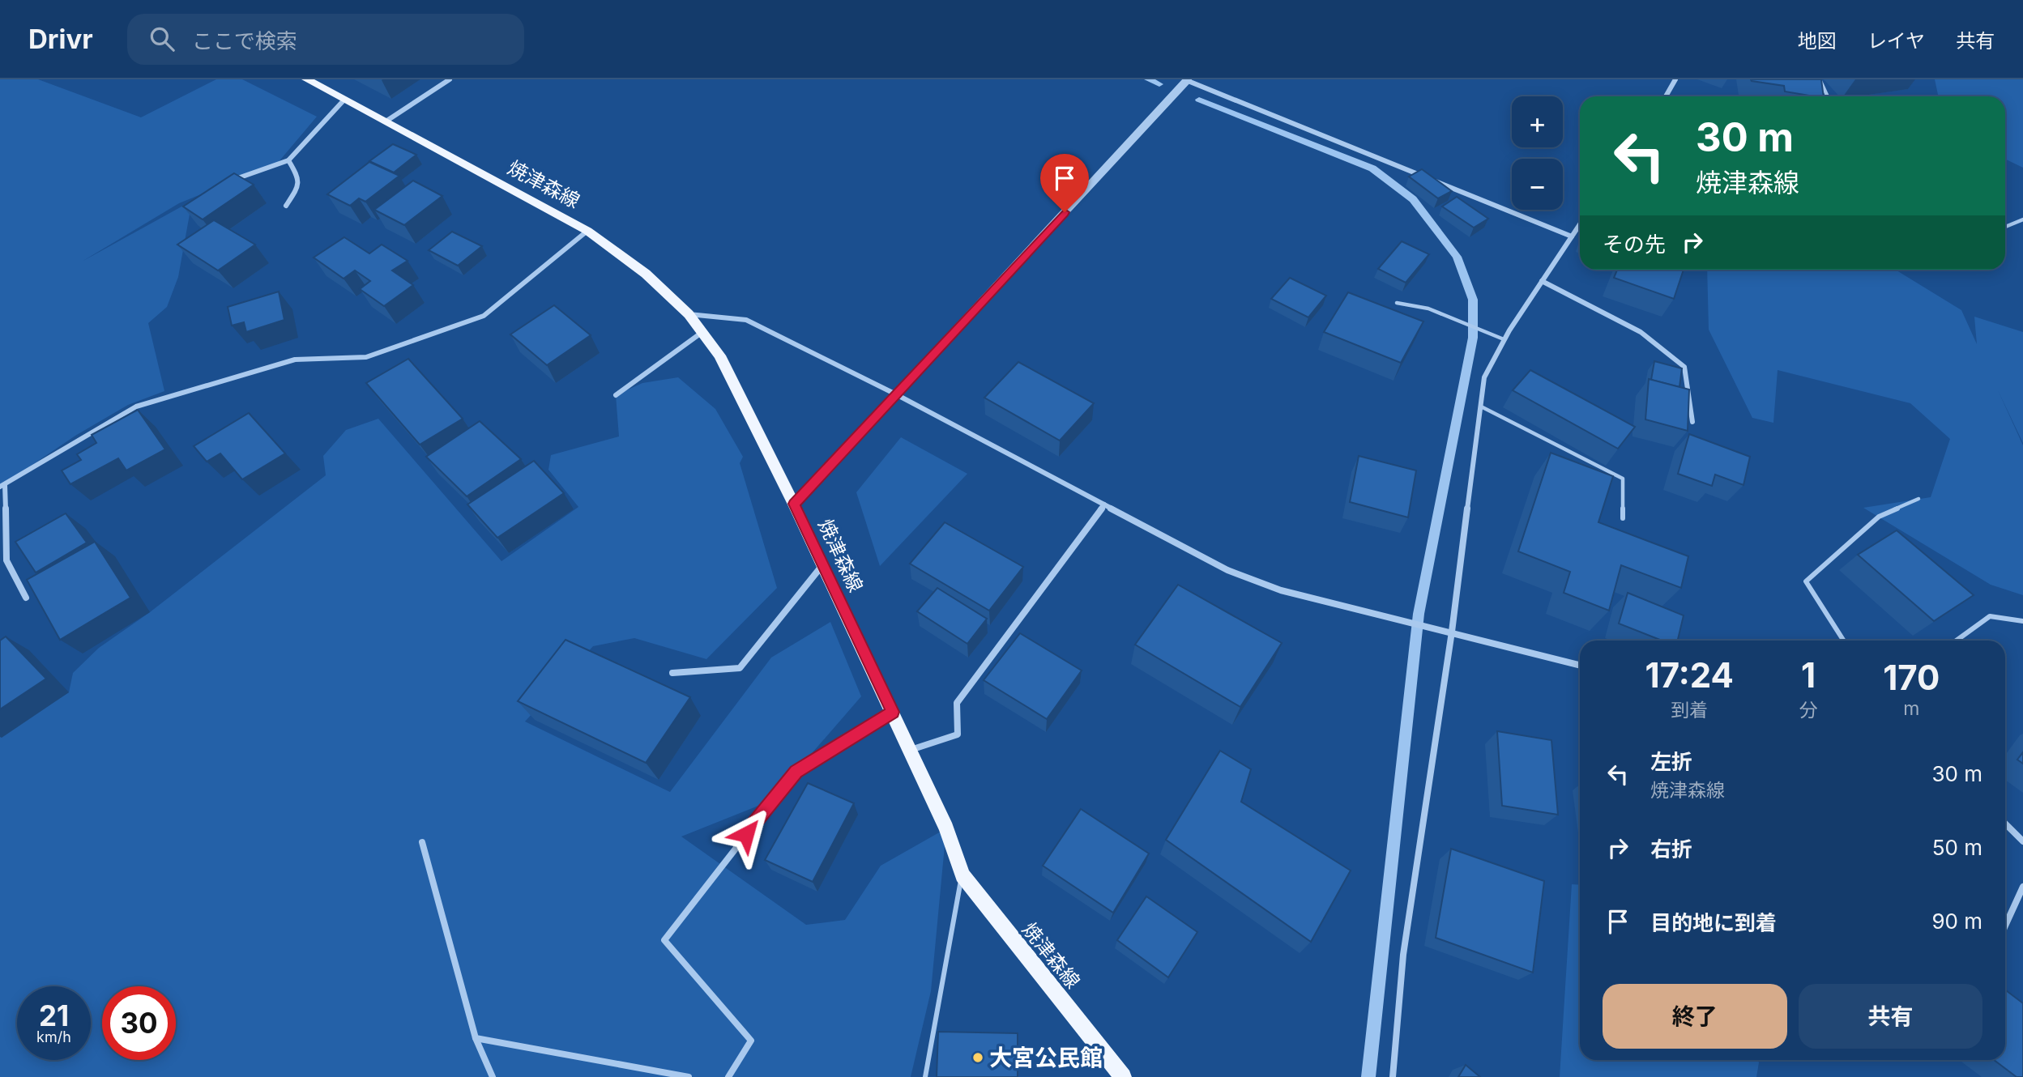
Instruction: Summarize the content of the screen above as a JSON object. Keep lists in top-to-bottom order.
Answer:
{
  "streets": {
    "main road": ["焼津森線"]
  },
  "places": ["大宮公民館"],
  "page": {
    "header": "Drivr",
    "search": "ここで検索",
    "nav": ["地図", "レイヤ", "共有"],
    "map_buttons": ["+", "−"],
    "turn": ["30 m", "焼津森線"],
    "then": "その先",
    "eta": [
      "17:24",
      "到着",
      "1",
      "分",
      "170",
      "m"
    ],
    "list": [
      {
        "name": "左折",
        "note": "焼津森線",
        "value": "30 m"
      },
      {
        "name": "右折",
        "value": "50 m"
      },
      {
        "name": "目的地に到着",
        "value": "90 m"
      }
    ],
    "buttons": ["終了", "共有"],
    "speed": "21 km/h",
    "limit": "30"
  }
}
